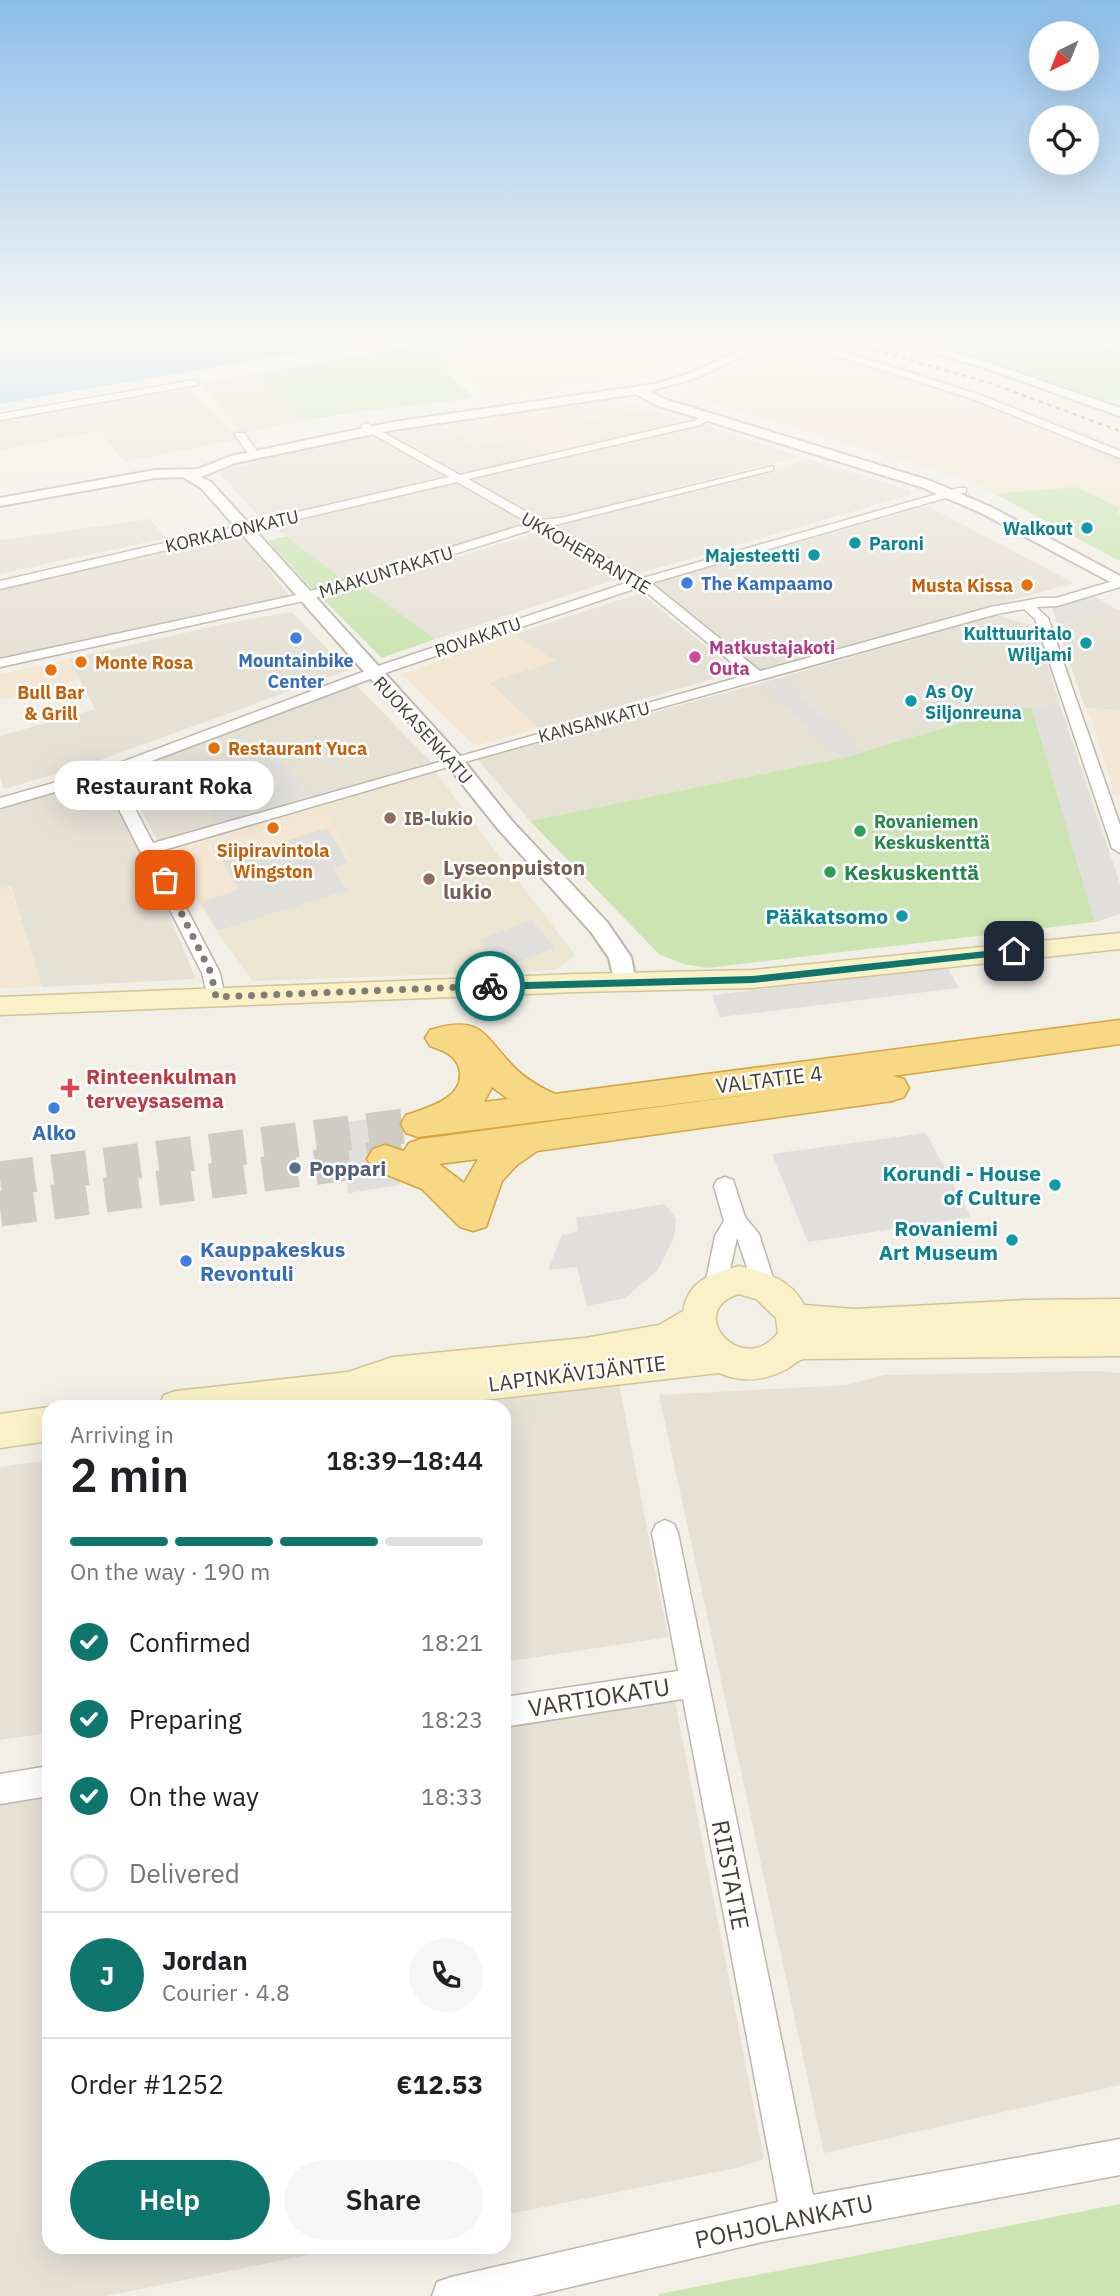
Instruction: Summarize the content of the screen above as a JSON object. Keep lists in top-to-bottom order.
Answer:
{
  "streets": {
    "highway": ["VALTATIE 4"],
    "main road": ["LAPINKÄVIJÄNTIE"],
    "street": [
      "KORKALONKATU",
      "UKKOHERRANTIE",
      "MAAKUNTAKATU",
      "ROVAKATU",
      "KANSANKATU",
      "RUOKASENKATU",
      "VARTIOKATU",
      "RIISTATIE",
      "POHJOLANKATU"
    ]
  },
  "crossings": [
    ["KORKALONKATU", "UKKOHERRANTIE"],
    ["KORKALONKATU", "RUOKASENKATU"],
    ["UKKOHERRANTIE", "MAAKUNTAKATU"],
    ["UKKOHERRANTIE", "ROVAKATU"],
    ["UKKOHERRANTIE", "KANSANKATU"],
    ["MAAKUNTAKATU", "RUOKASENKATU"],
    ["ROVAKATU", "RUOKASENKATU"],
    ["KANSANKATU", "RUOKASENKATU"],
    ["VARTIOKATU", "RIISTATIE"],
    ["RIISTATIE", "POHJOLANKATU"]
  ],
  "places": {
    "other": [
      "Walkout",
      "Paroni",
      "Majesteetti",
      "The Kampaamo",
      "Musta Kissa",
      "Mountainbike Center",
      "Kulttuuritalo Wiljami",
      "Matkustajakoti Outa",
      "Monte Rosa",
      "Bull Bar & Grill",
      "As Oy Siljonreuna",
      "Restaurant Yuca",
      "IB-lukio",
      "Siipiravintola Wingston",
      "Rovaniemen Keskuskenttä",
      "Keskuskenttä",
      "Lyseonpuiston lukio",
      "Restaurant Roka",
      "Pääkatsomo",
      "Alko",
      "Poppari",
      "Korundi - House of Culture",
      "Rovaniemi Art Museum",
      "Kauppakeskus Revontuli"
    ],
    "health": ["Rinteenkulman terveysasema"]
  },
  "north": "bottom left",
  "page": {
    "bubble": "Restaurant Roka",
    "heading": ["2 min", "Arriving in", "18:39–18:44"],
    "panel": [
      "Jordan",
      "Courier · 4.8",
      "Order #1252",
      "€12.53"
    ],
    "bar": "On the way · 190 m",
    "list": [
      ["Confirmed", "18:21"],
      ["Preparing", "18:23"],
      ["On the way", "18:33"],
      "Delivered"
    ],
    "round": "J",
    "buttons": ["Help", "Share"]
  }
}
